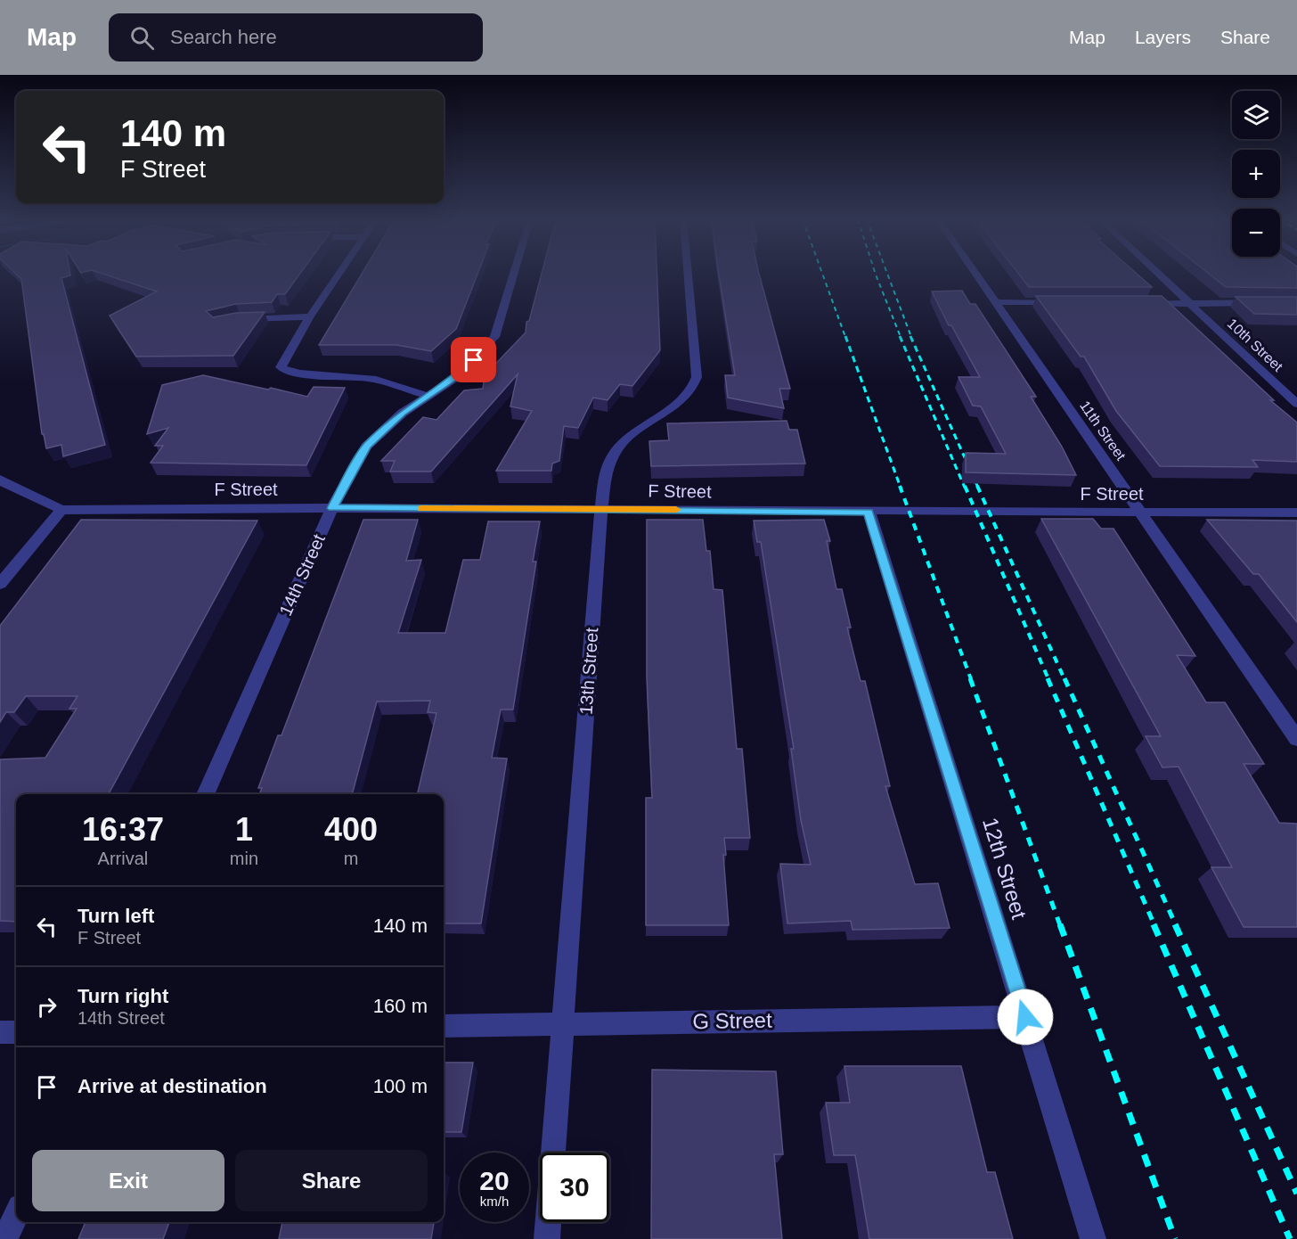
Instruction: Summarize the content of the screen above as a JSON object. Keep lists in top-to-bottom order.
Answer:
{
  "streets": {
    "street": [
      "10th Street",
      "11th Street",
      "F Street",
      "14th Street",
      "13th Street",
      "12th Street",
      "G Street"
    ]
  },
  "crossings": [
    ["11th Street", "F Street"],
    ["F Street", "14th Street"],
    ["F Street", "13th Street"],
    ["F Street", "12th Street"],
    ["13th Street", "G Street"],
    ["12th Street", "G Street"]
  ],
  "page": {
    "header": "Map",
    "search": "Search here",
    "nav": ["Map", "Layers", "Share"],
    "map_buttons": ["+", "−"],
    "turn": ["140 m", "F Street"],
    "eta": [
      "16:37",
      "Arrival",
      "1",
      "min",
      "400",
      "m"
    ],
    "list": [
      {
        "name": "Turn left",
        "note": "F Street",
        "value": "140 m"
      },
      {
        "name": "Turn right",
        "note": "14th Street",
        "value": "160 m"
      },
      {
        "name": "Arrive at destination",
        "value": "100 m"
      }
    ],
    "buttons": ["Exit", "Share"],
    "speed": "20 km/h",
    "limit": "30"
  }
}
